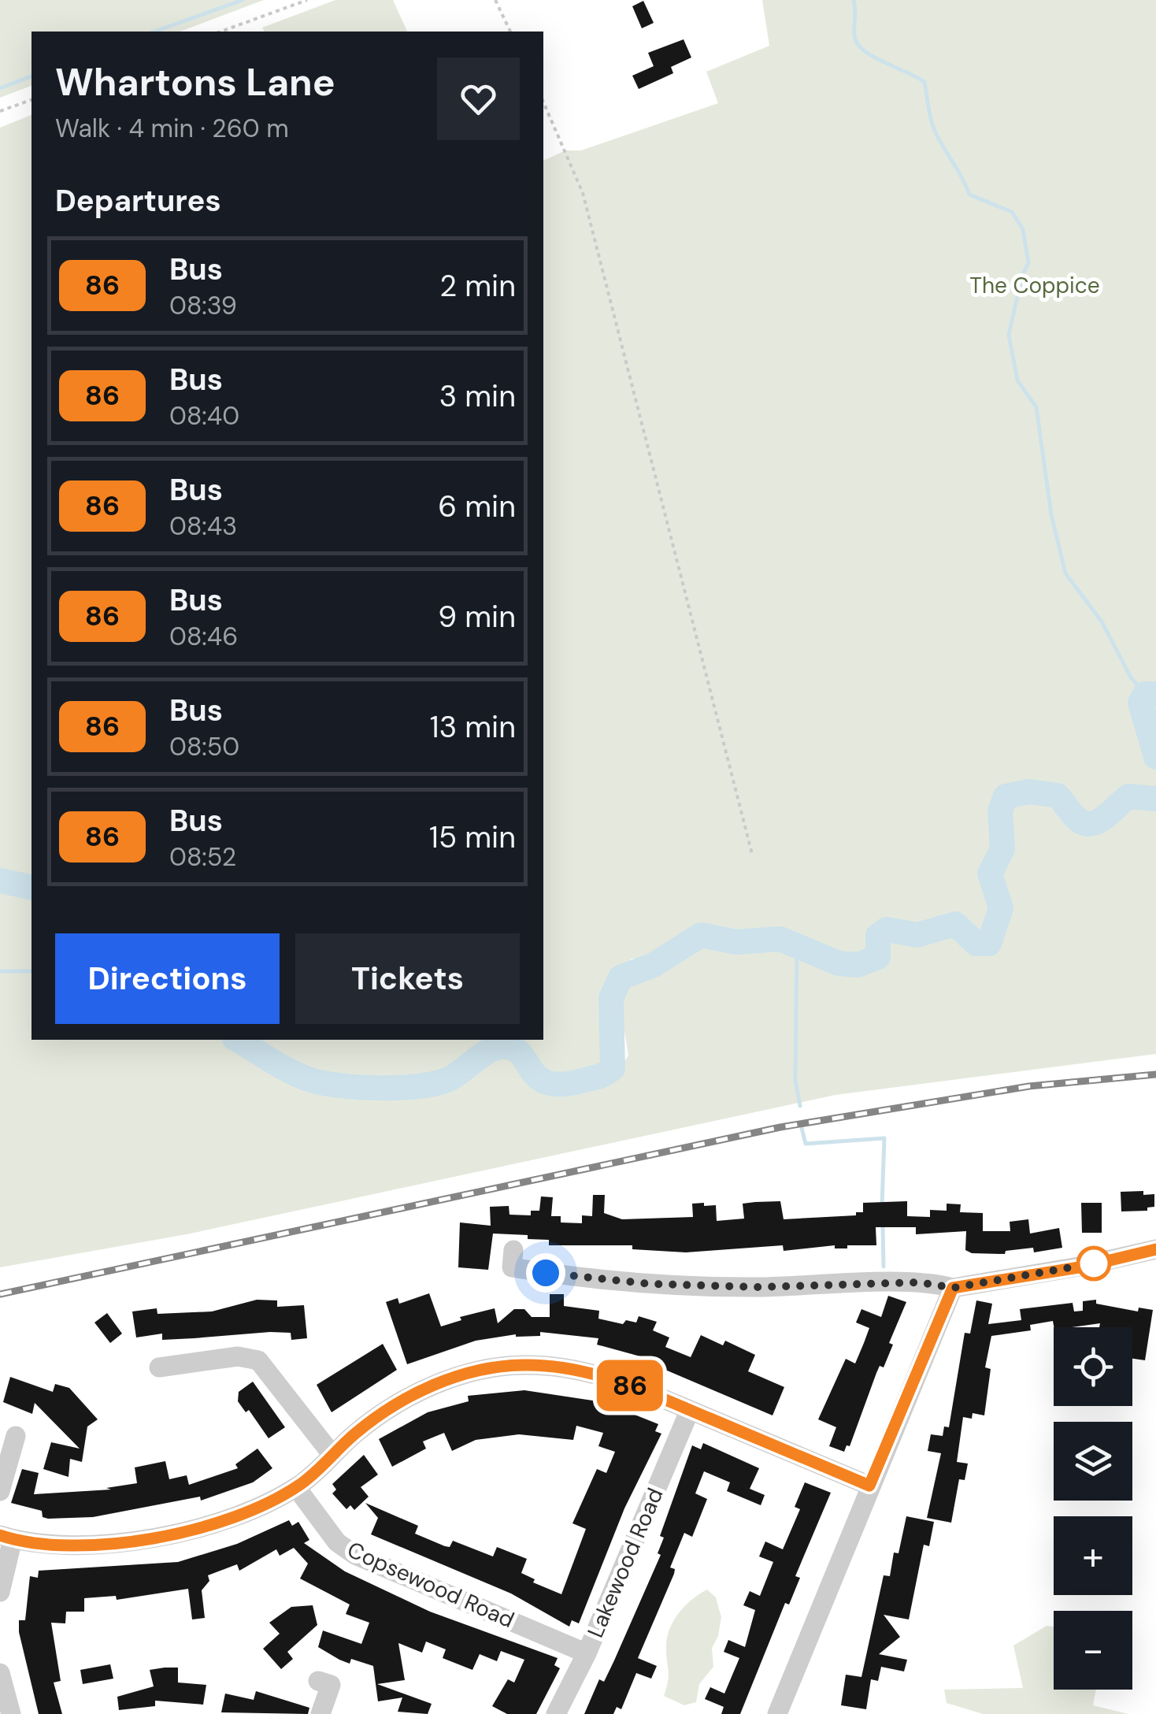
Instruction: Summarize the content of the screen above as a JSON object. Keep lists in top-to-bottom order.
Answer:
{
  "streets": {
    "street": ["Lakewood Road", "Copsewood Road"]
  },
  "crossings": [
    ["Lakewood Road", "Copsewood Road"]
  ],
  "parks": ["The Coppice"],
  "lines": ["bus line 86"],
  "page": {
    "on_map": "86",
    "heading": [
      ["Whartons Lane", "Walk · 4 min · 260 m"],
      "Departures"
    ],
    "list": [
      {
        "mark": "86",
        "name": "Bus",
        "note": "08:39",
        "value": "2 min"
      },
      {
        "mark": "86",
        "name": "Bus",
        "note": "08:40",
        "value": "3 min"
      },
      {
        "mark": "86",
        "name": "Bus",
        "note": "08:43",
        "value": "6 min"
      },
      {
        "mark": "86",
        "name": "Bus",
        "note": "08:46",
        "value": "9 min"
      },
      {
        "mark": "86",
        "name": "Bus",
        "note": "08:50",
        "value": "13 min"
      },
      {
        "mark": "86",
        "name": "Bus",
        "note": "08:52",
        "value": "15 min"
      }
    ],
    "buttons": ["Directions", "Tickets"],
    "map_buttons": ["+", "−"]
  }
}
